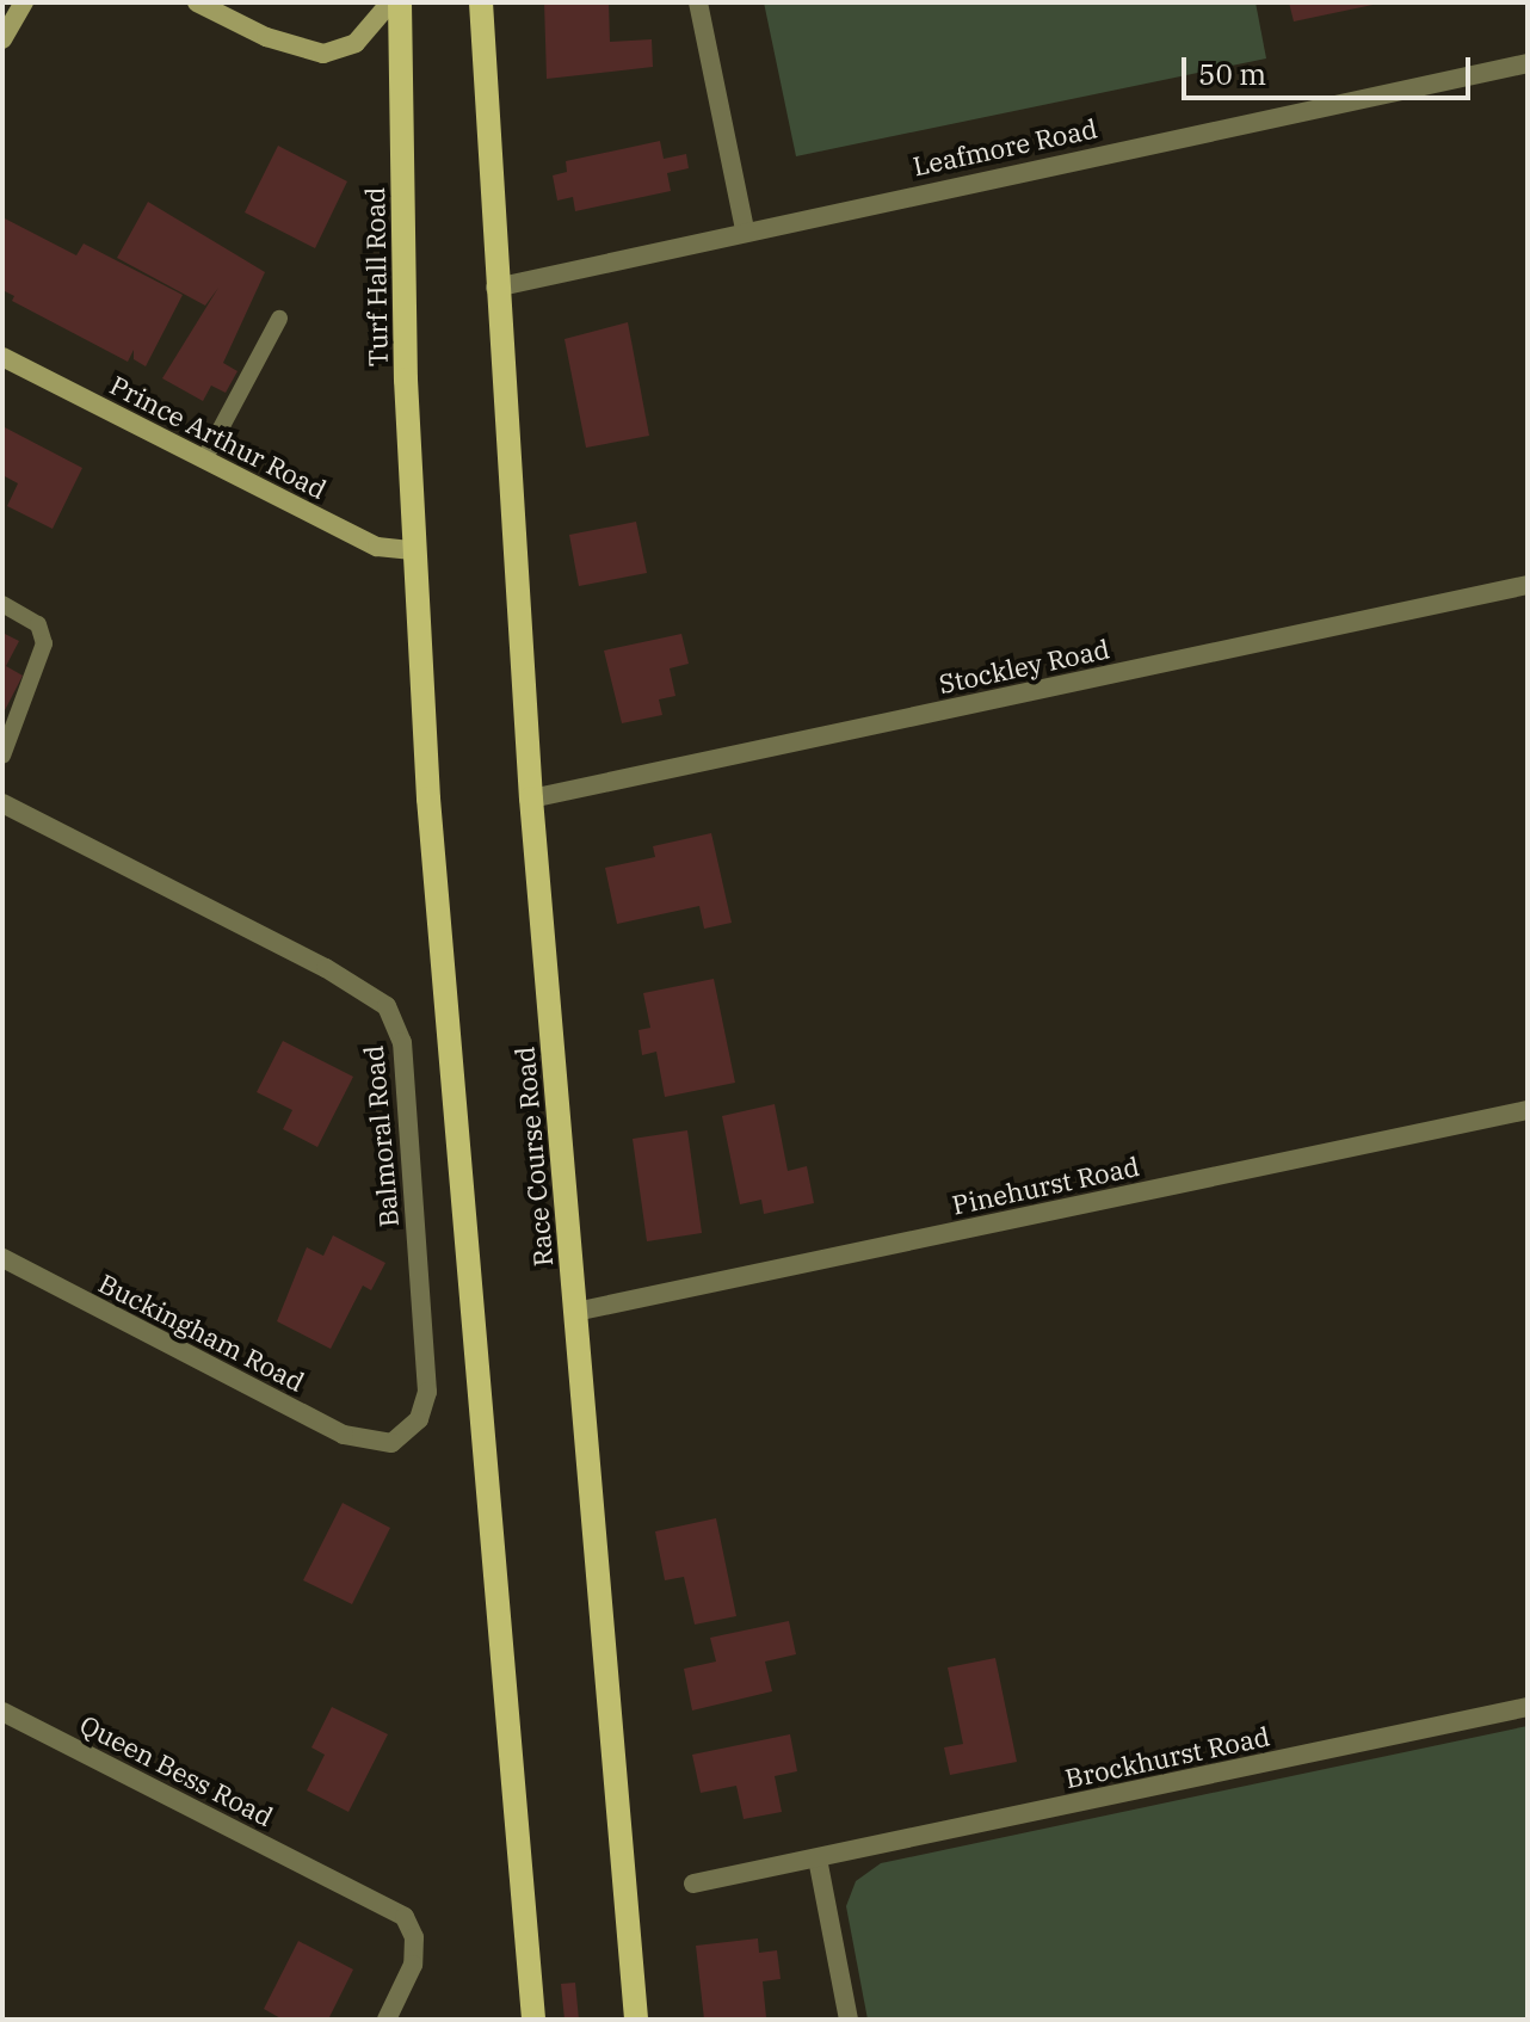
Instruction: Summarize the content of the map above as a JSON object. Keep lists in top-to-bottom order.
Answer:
{
  "streets": {
    "main road": ["Turf Hall Road", "Race Course Road"],
    "street": [
      "Leafmore Road",
      "Prince Arthur Road",
      "Stockley Road",
      "Balmoral Road",
      "Pinehurst Road",
      "Buckingham Road",
      "Brockhurst Road",
      "Queen Bess Road"
    ]
  },
  "crossings": [
    ["Leafmore Road", "Race Course Road"],
    ["Turf Hall Road", "Prince Arthur Road"],
    ["Stockley Road", "Race Course Road"],
    ["Balmoral Road", "Buckingham Road"],
    ["Race Course Road", "Pinehurst Road"]
  ],
  "scale_bar": "50 m"
}
